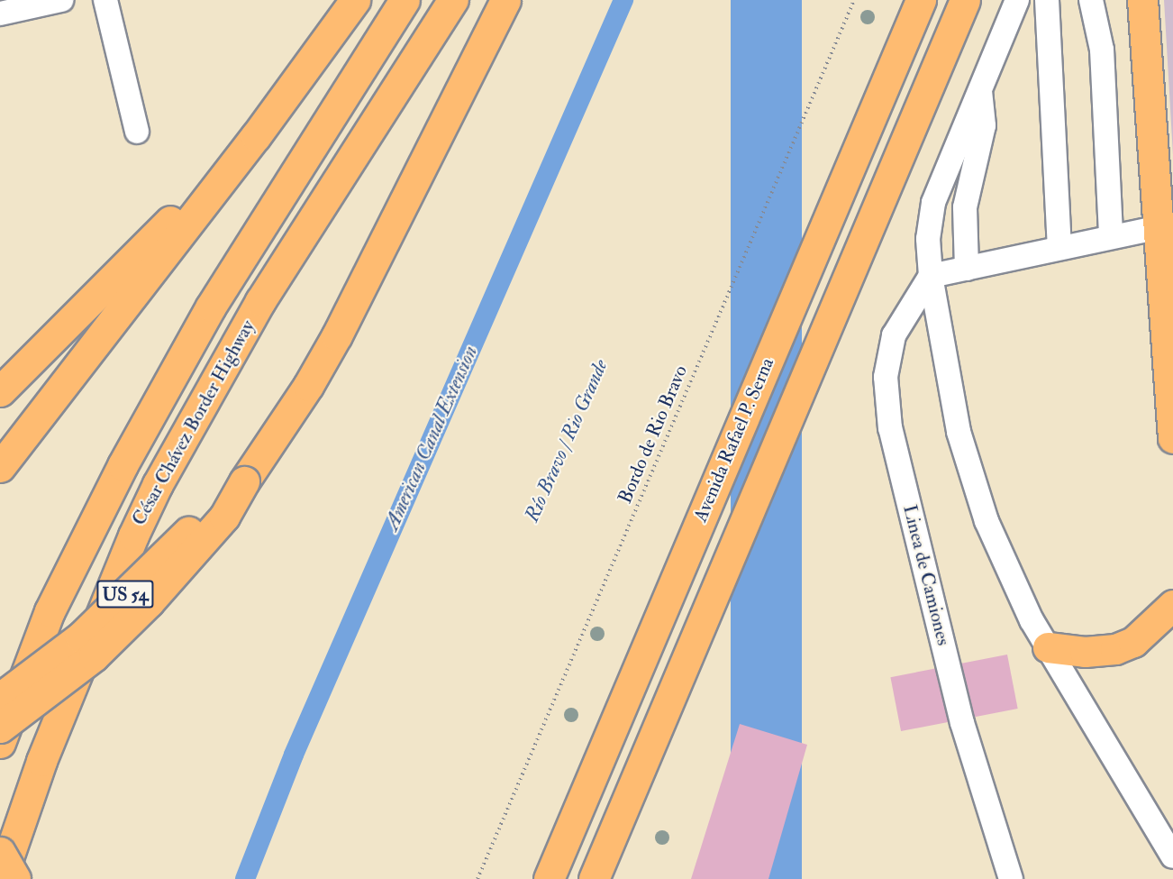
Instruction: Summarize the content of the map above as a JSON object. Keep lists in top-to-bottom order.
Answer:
{
  "streets": {
    "main road": ["César Chávez Border Highway", "Avenida Rafael P. Serna", "US 54"],
    "street": ["Linea de Camiones"],
    "path": ["Bordo de Rio Bravo"]
  },
  "water": ["American Canal Extension", "Río Bravo / Rio Grande"]
}
